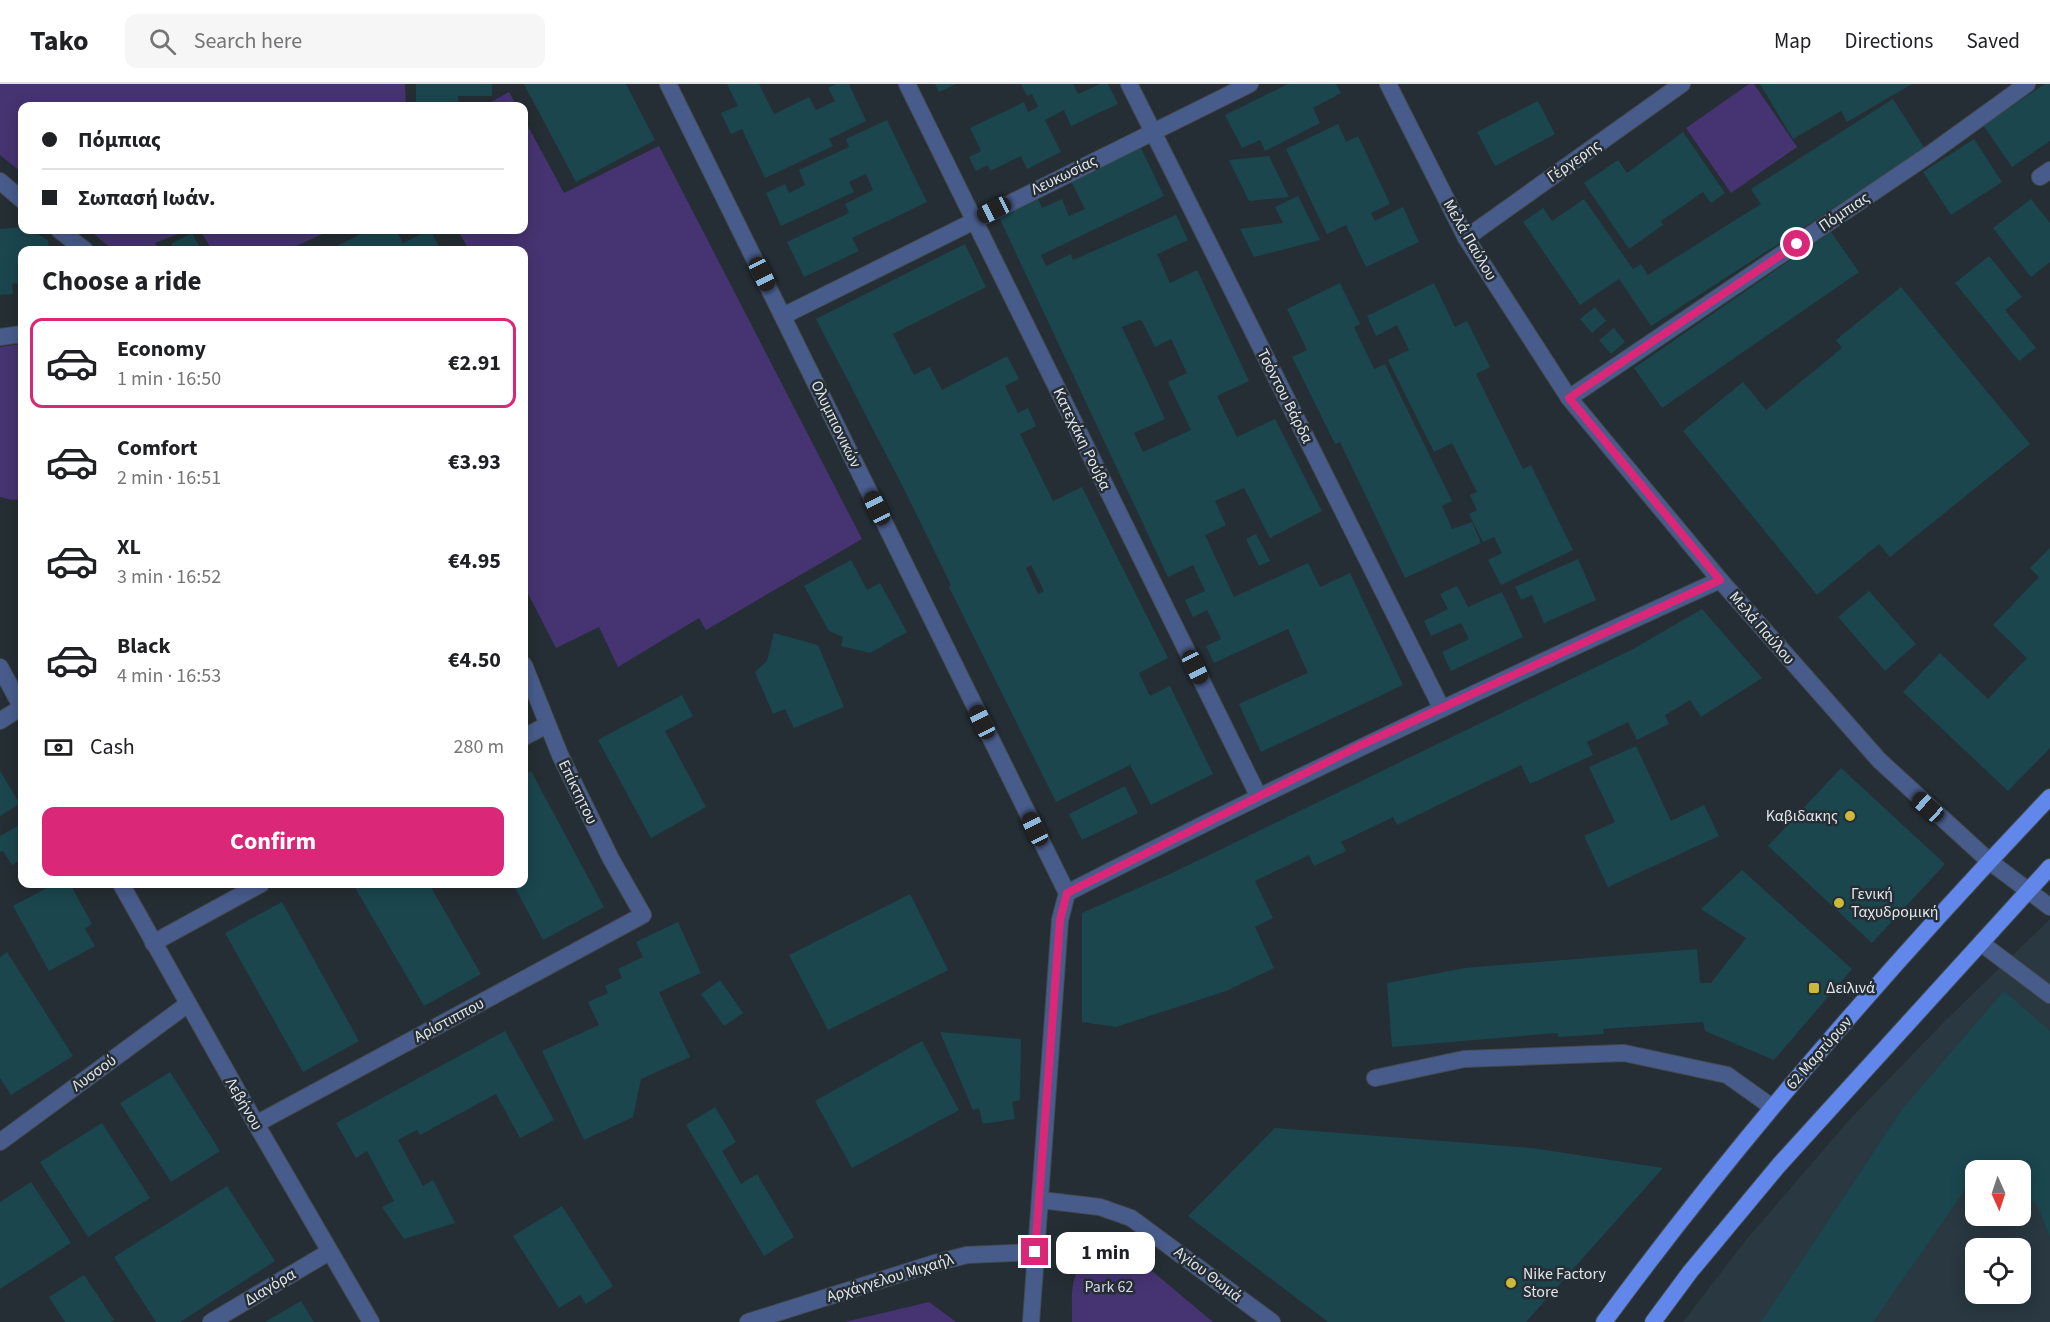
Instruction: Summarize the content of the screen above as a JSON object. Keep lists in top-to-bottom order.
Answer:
{
  "streets": {
    "main road": ["62 Μαρτύρων"],
    "street": [
      "Γέργερης",
      "Λευκωσίας",
      "Πόμπιας",
      "Μελά Παύλου",
      "Τσόντου Βάρδα",
      "Ολυμπιονικών",
      "Κατεχάκη Ρούβα",
      "Επίκτητου",
      "Αρίστιππου",
      "Λυσσού",
      "Λεβήνου",
      "Αγίου Θωμά",
      "Αρχάγγελου Μιχαήλ",
      "Διαγόρα"
    ]
  },
  "crossings": [
    ["Γέργερης", "Μελά Παύλου"],
    ["Λευκωσίας", "Τσόντου Βάρδα"],
    ["Λευκωσίας", "Ολυμπιονικών"],
    ["Λευκωσίας", "Κατεχάκη Ρούβα"],
    ["Πόμπιας", "Μελά Παύλου"],
    ["Μελά Παύλου", "62 Μαρτύρων"],
    ["Επίκτητου", "Αρίστιππου"],
    ["Αρίστιππου", "Λεβήνου"],
    ["Λυσσού", "Λεβήνου"],
    ["Λεβήνου", "Διαγόρα"]
  ],
  "parks": ["Park 62"],
  "places": {
    "other": ["Καβιδακης", "Γενική Ταχυδρομική", "Nike Factory Store"],
    "transit": ["Δειλινά"]
  },
  "north": "bottom",
  "page": {
    "header": "Tako",
    "search": "Search here",
    "nav": ["Map", "Directions", "Saved"],
    "banner": ["Πόμπιας", "Σωπασή Ιωάν."],
    "heading": "Choose a ride",
    "list": [
      {
        "name": "Economy",
        "note": "1 min · 16:50",
        "value": "€2.91"
      },
      {
        "name": "Comfort",
        "note": "2 min · 16:51",
        "value": "€3.93"
      },
      {
        "name": "XL",
        "note": "3 min · 16:52",
        "value": "€4.95"
      },
      {
        "name": "Black",
        "note": "4 min · 16:53",
        "value": "€4.50"
      }
    ],
    "pay": ["Cash", "280 m"],
    "buttons": "Confirm",
    "bubble": "1 min"
  }
}
